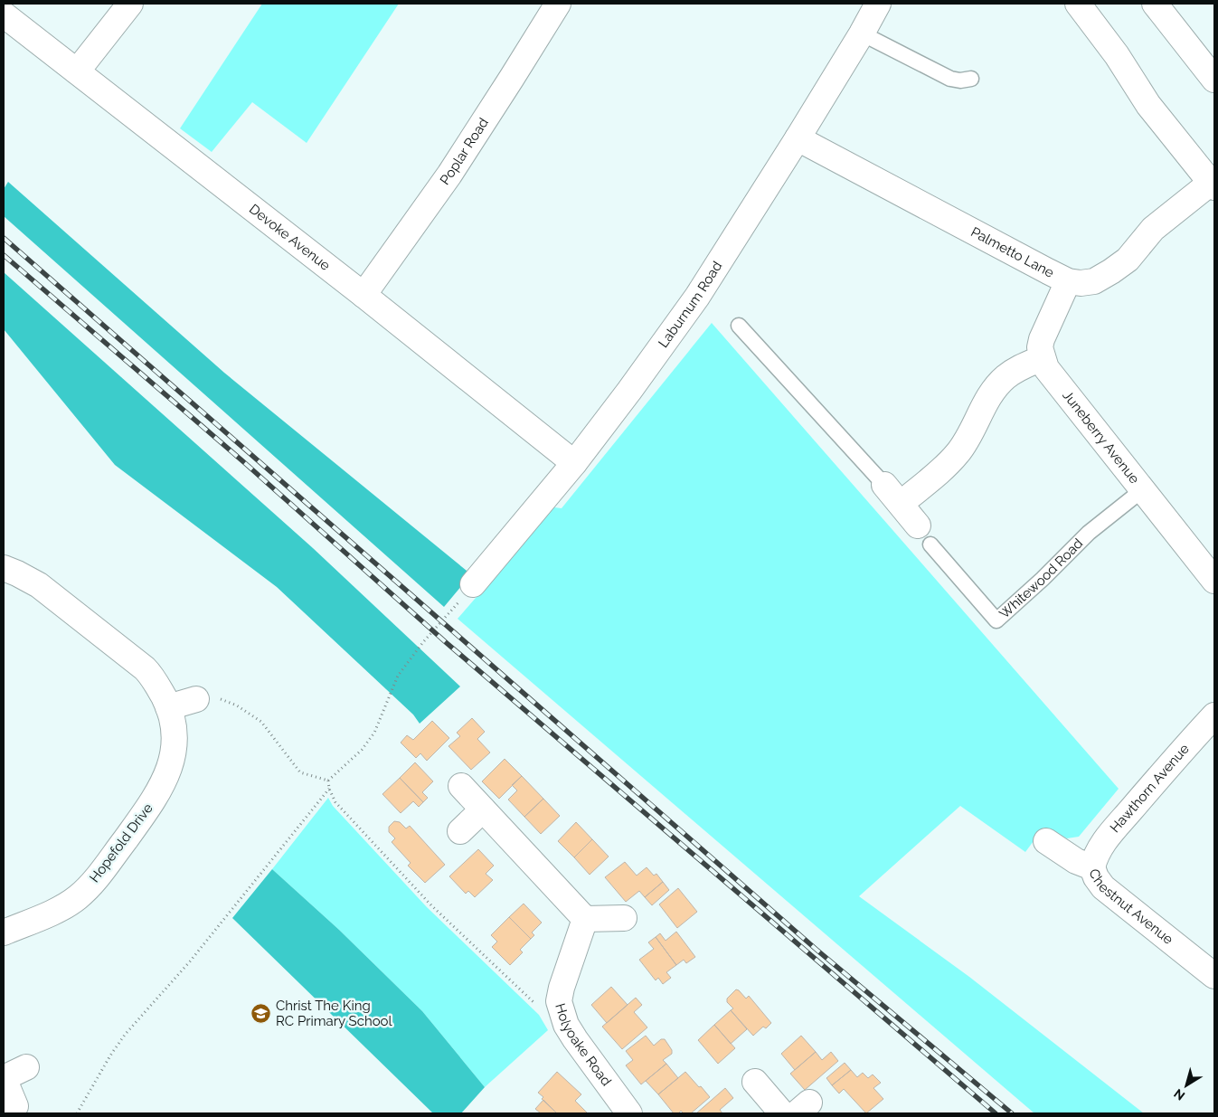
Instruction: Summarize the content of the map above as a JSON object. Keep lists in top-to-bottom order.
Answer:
{
  "streets": {
    "street": [
      "Poplar Road",
      "Devoke Avenue",
      "Palmetto Lane",
      "Laburnum Road",
      "Juneberry Avenue",
      "Whitewood Road",
      "Hawthorn Avenue",
      "Hopefold Drive",
      "Chestnut Avenue",
      "Holyoake Road"
    ]
  },
  "crossings": [
    ["Poplar Road", "Devoke Avenue"],
    ["Devoke Avenue", "Laburnum Road"],
    ["Palmetto Lane", "Laburnum Road"],
    ["Juneberry Avenue", "Whitewood Road"],
    ["Hawthorn Avenue", "Chestnut Avenue"]
  ],
  "places": {
    "school or university": ["Christ The King RC Primary School"]
  },
  "north": "bottom left"
}
